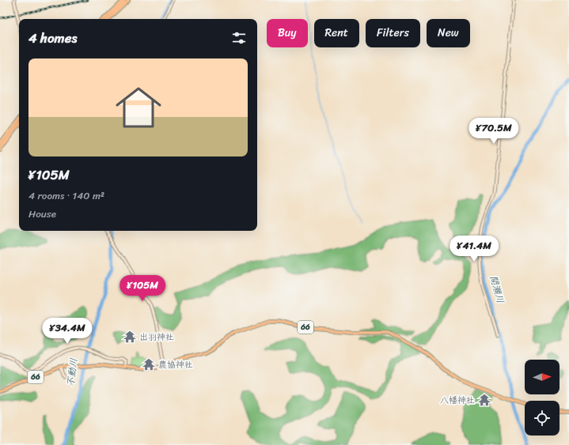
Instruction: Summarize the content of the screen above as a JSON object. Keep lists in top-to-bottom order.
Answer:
{
  "streets": {
    "main road": ["66"]
  },
  "water": ["間瀬川", "不動川"],
  "places": {
    "temple": ["出羽神社", "農協神社", "八幡神社"]
  },
  "north": "right",
  "page": {
    "chip": [
      "Buy",
      "Rent",
      "Filters",
      "New"
    ],
    "heading": "4 homes",
    "list": [
      {
        "name": "¥105M",
        "note": "4 rooms · 140 m² · House"
      }
    ],
    "price": [
      "¥70.5M",
      "¥41.4M",
      "¥105M",
      "¥34.4M"
    ]
  }
}
